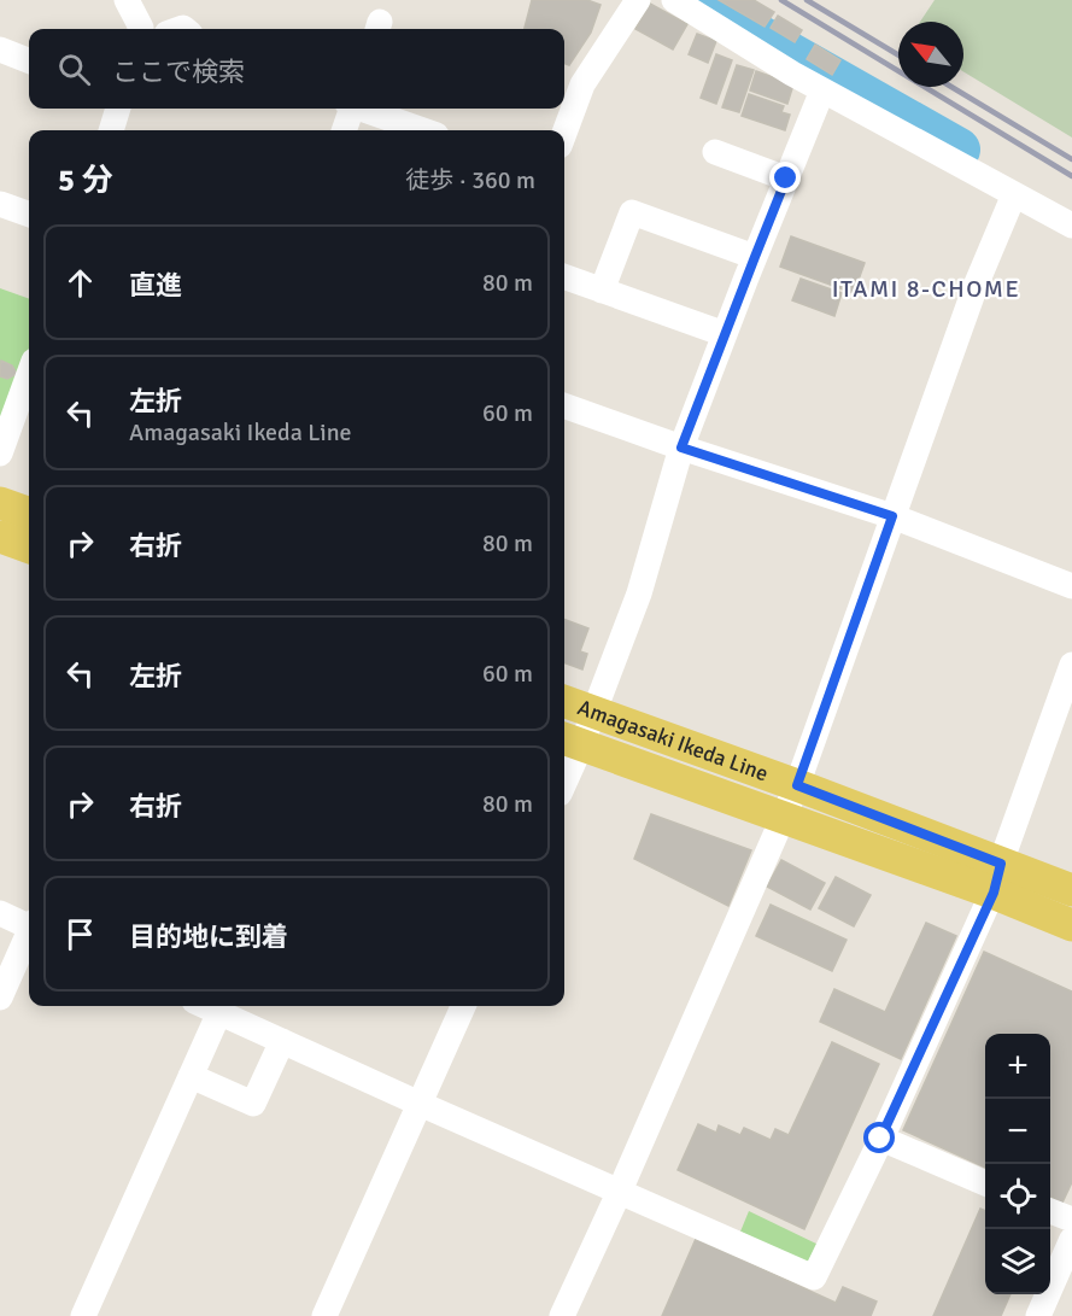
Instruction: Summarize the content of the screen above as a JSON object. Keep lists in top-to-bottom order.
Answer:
{
  "streets": {
    "main road": ["Amagasaki Ikeda Line"]
  },
  "districts": ["ITAMI 8-CHOME"],
  "north": "top left",
  "page": {
    "search": "ここで検索",
    "heading": ["5 分", "徒歩 · 360 m"],
    "list": [
      ["直進", "80 m"],
      ["左折", "Amagasaki Ikeda Line", "60 m"],
      ["右折", "80 m"],
      ["左折", "60 m"],
      ["右折", "80 m"],
      "目的地に到着"
    ],
    "map_buttons": ["+", "−"]
  }
}
